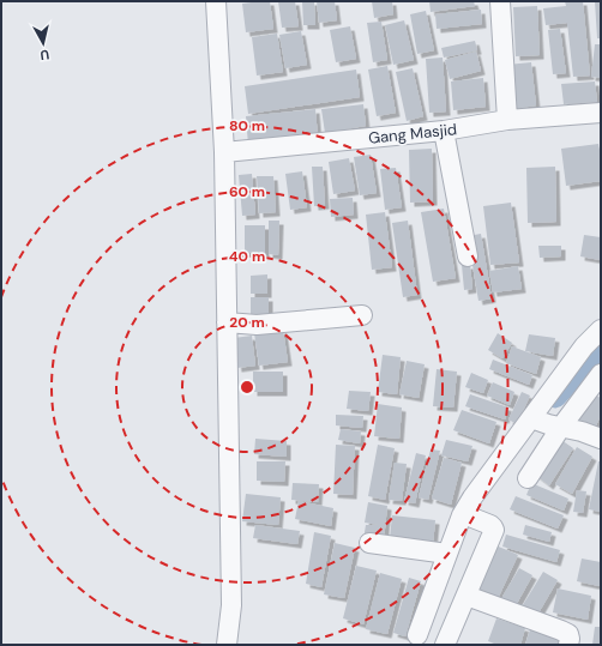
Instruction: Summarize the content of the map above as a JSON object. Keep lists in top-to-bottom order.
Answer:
{
  "streets": {
    "street": ["Gang Masjid"]
  },
  "north": "bottom",
  "rings": [
    "80 m",
    "60 m",
    "40 m",
    "20 m"
  ]
}
